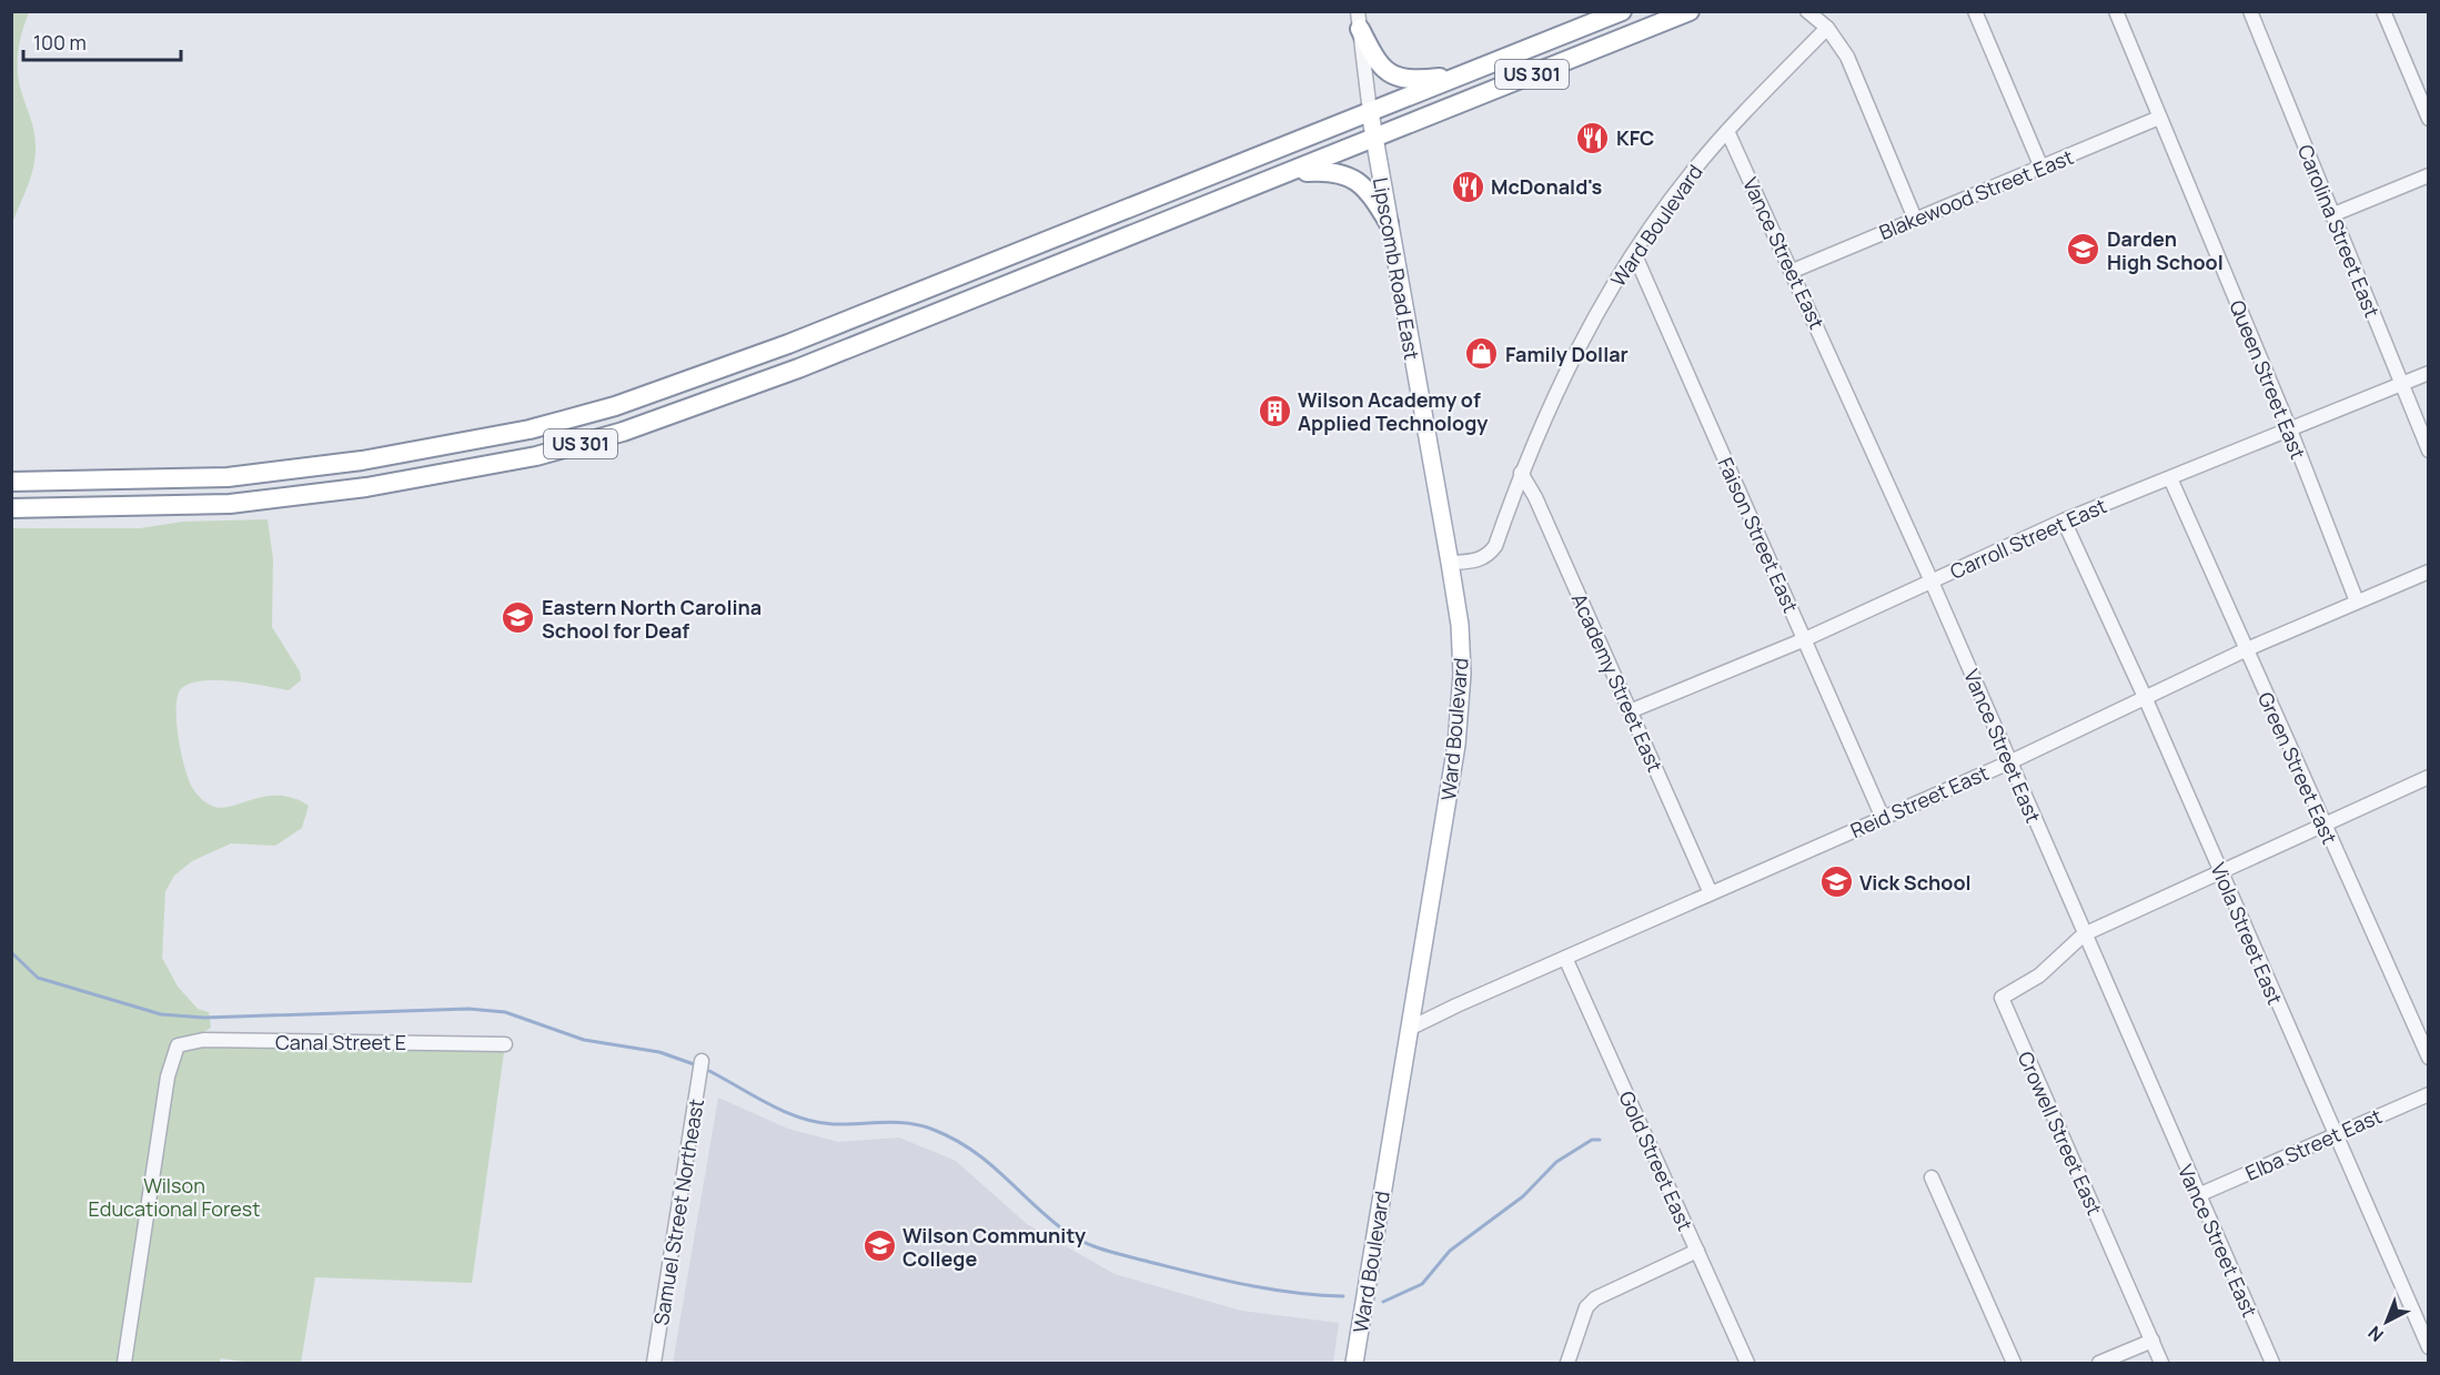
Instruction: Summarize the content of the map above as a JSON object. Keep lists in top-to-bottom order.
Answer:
{
  "streets": {
    "highway": ["US 301"],
    "main road": ["Ward Boulevard", "Lipscomb Road East"],
    "street": [
      "Blakewood Street East",
      "Carolina Street East",
      "Vance Street East",
      "Queen Street East",
      "Faison Street East",
      "Carroll Street East",
      "Academy Street East",
      "Green Street East",
      "Reid Street East",
      "Viola Street East",
      "Canal Street E",
      "Crowell Street East",
      "Elba Street East",
      "Gold Street East",
      "Samuel Street Northeast"
    ]
  },
  "crossings": [
    ["US 301", "Lipscomb Road East"],
    ["Blakewood Street East", "Vance Street East"],
    ["Blakewood Street East", "Queen Street East"],
    ["Ward Boulevard", "Vance Street East"],
    ["Ward Boulevard", "Lipscomb Road East"],
    ["Ward Boulevard", "Faison Street East"],
    ["Ward Boulevard", "Academy Street East"],
    ["Ward Boulevard", "Reid Street East"],
    ["Carolina Street East", "Carroll Street East"],
    ["Vance Street East", "Carroll Street East"],
    ["Vance Street East", "Reid Street East"],
    ["Vance Street East", "Crowell Street East"],
    ["Vance Street East", "Elba Street East"],
    ["Queen Street East", "Carroll Street East"],
    ["Queen Street East", "Reid Street East"],
    ["Faison Street East", "Carroll Street East"],
    ["Faison Street East", "Reid Street East"],
    ["Carroll Street East", "Academy Street East"],
    ["Carroll Street East", "Green Street East"],
    ["Carroll Street East", "Viola Street East"],
    ["Academy Street East", "Reid Street East"],
    ["Green Street East", "Reid Street East"],
    ["Reid Street East", "Viola Street East"],
    ["Reid Street East", "Gold Street East"],
    ["Viola Street East", "Elba Street East"]
  ],
  "parks": ["Wilson Educational Forest"],
  "places": {
    "restaurant": ["KFC", "McDonald's"],
    "school or university": [
      "Darden High School",
      "Eastern North Carolina School for Deaf",
      "Vick School",
      "Wilson Community College"
    ],
    "shop": ["Family Dollar"],
    "building": ["Wilson Academy of Applied Technology"]
  },
  "scale_bar": "100 m",
  "north": "bottom left"
}
